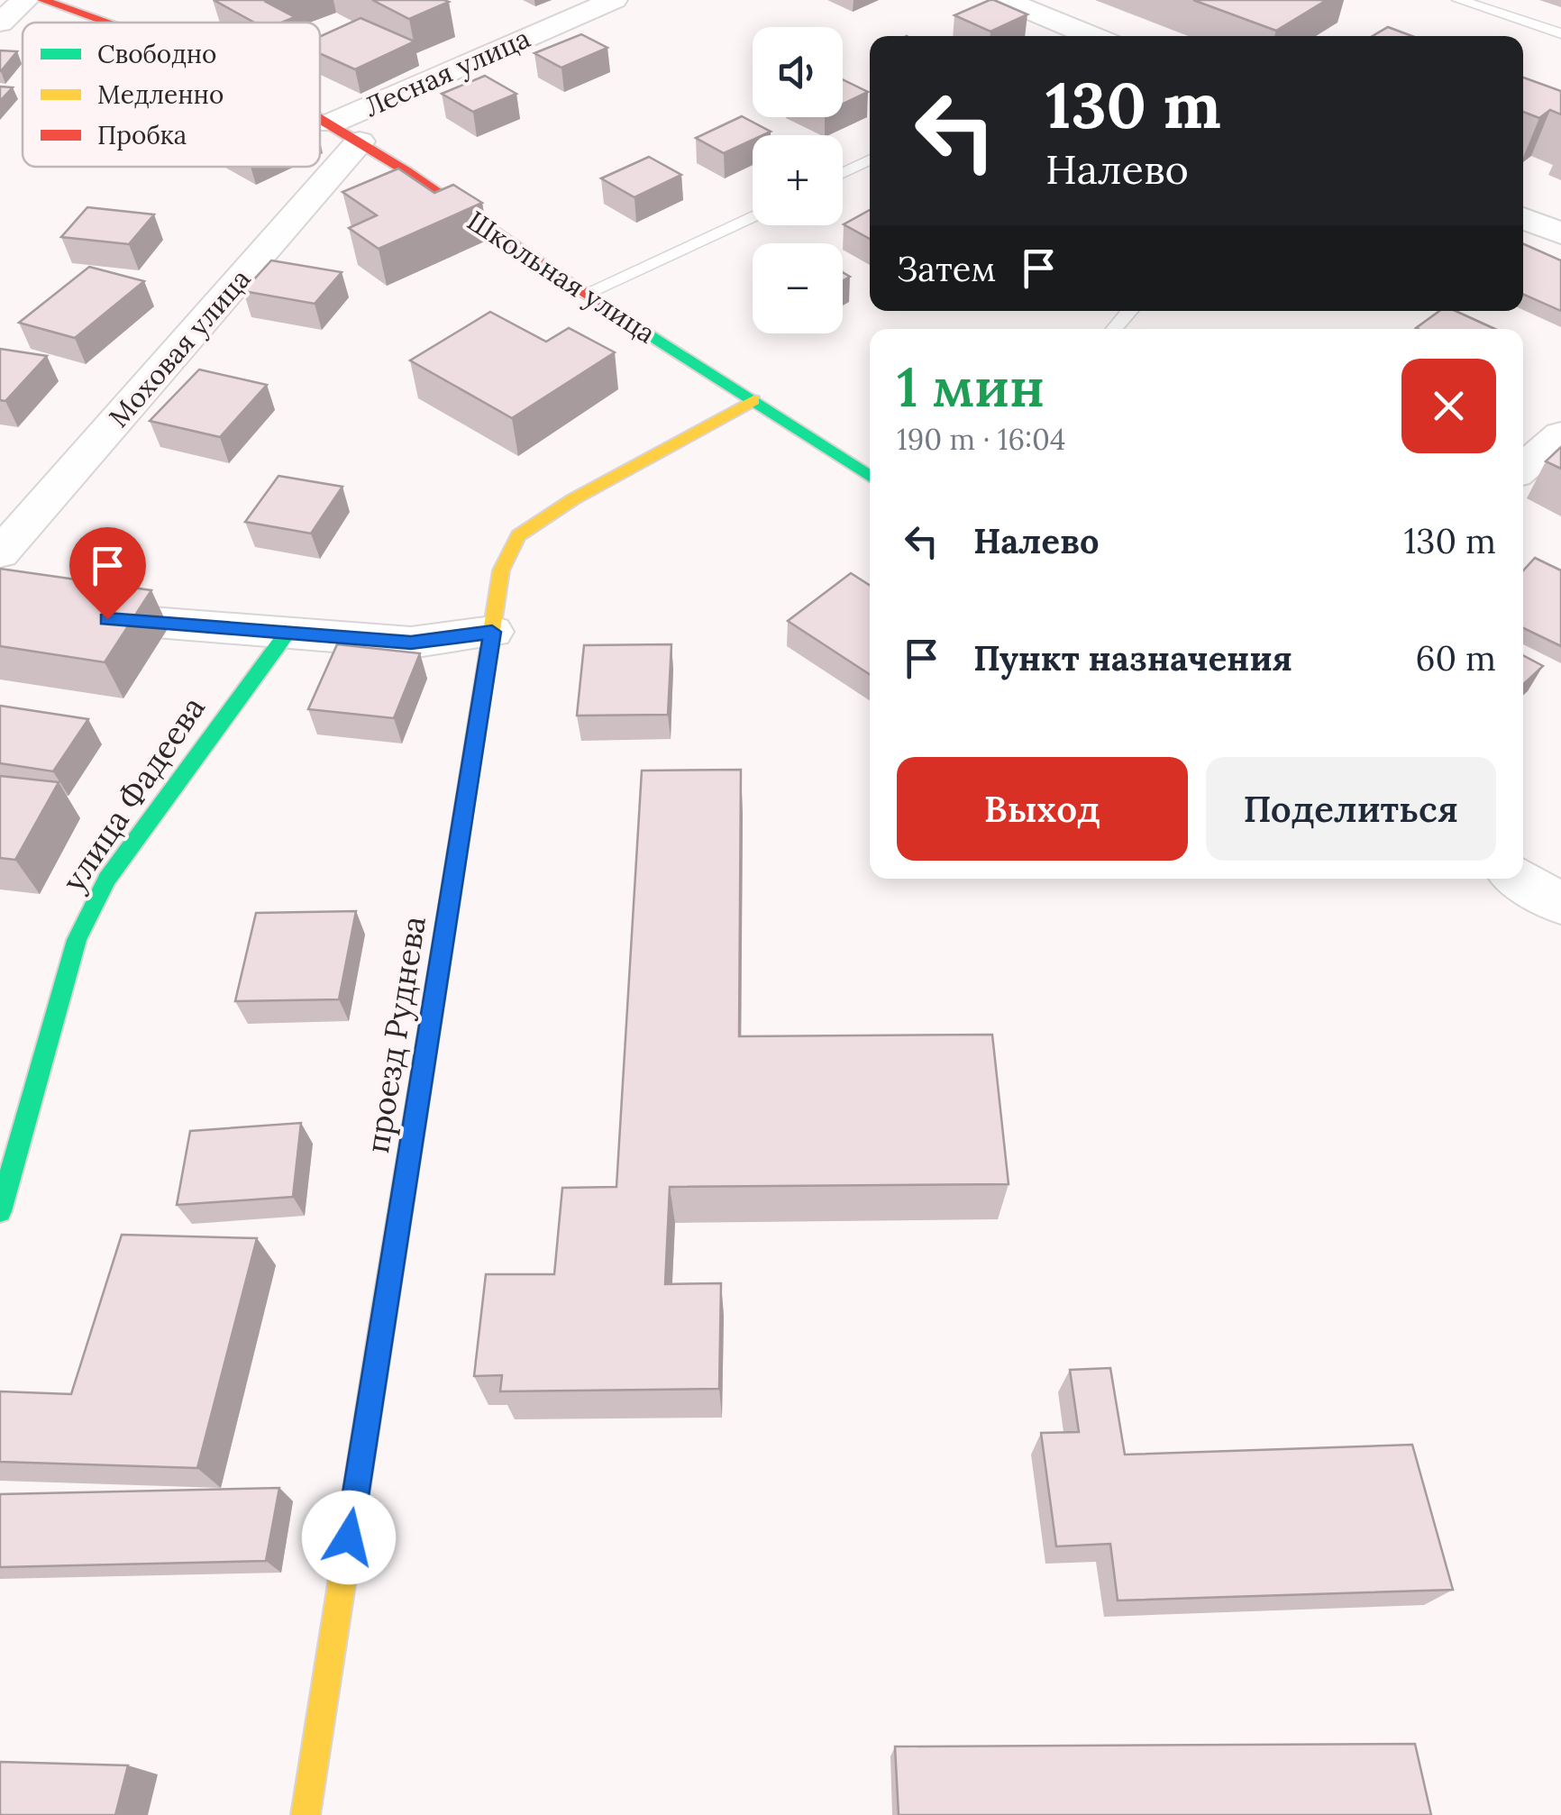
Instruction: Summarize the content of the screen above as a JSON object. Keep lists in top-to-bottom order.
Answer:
{
  "streets": {
    "street": [
      "Лесная улица",
      "Школьная улица",
      "Моховая улица",
      "улица Фадеева",
      "проезд Руднева"
    ]
  },
  "crossings": [
    ["Лесная улица", "Школьная улица"],
    ["Лесная улица", "Моховая улица"],
    ["Школьная улица", "Моховая улица"],
    ["Школьная улица", "проезд Руднева"]
  ],
  "legend": ["Свободно", "Медленно", "Пробка"],
  "page": {
    "map_buttons": ["+", "−"],
    "turn": ["130 m", "Налево"],
    "then": "Затем",
    "heading": ["1 мин", "190 m · 16:04"],
    "list": [
      {
        "name": "Налево",
        "value": "130 m"
      },
      {
        "name": "Пункт назначения",
        "value": "60 m"
      }
    ],
    "buttons": ["Выход", "Поделиться"]
  }
}
